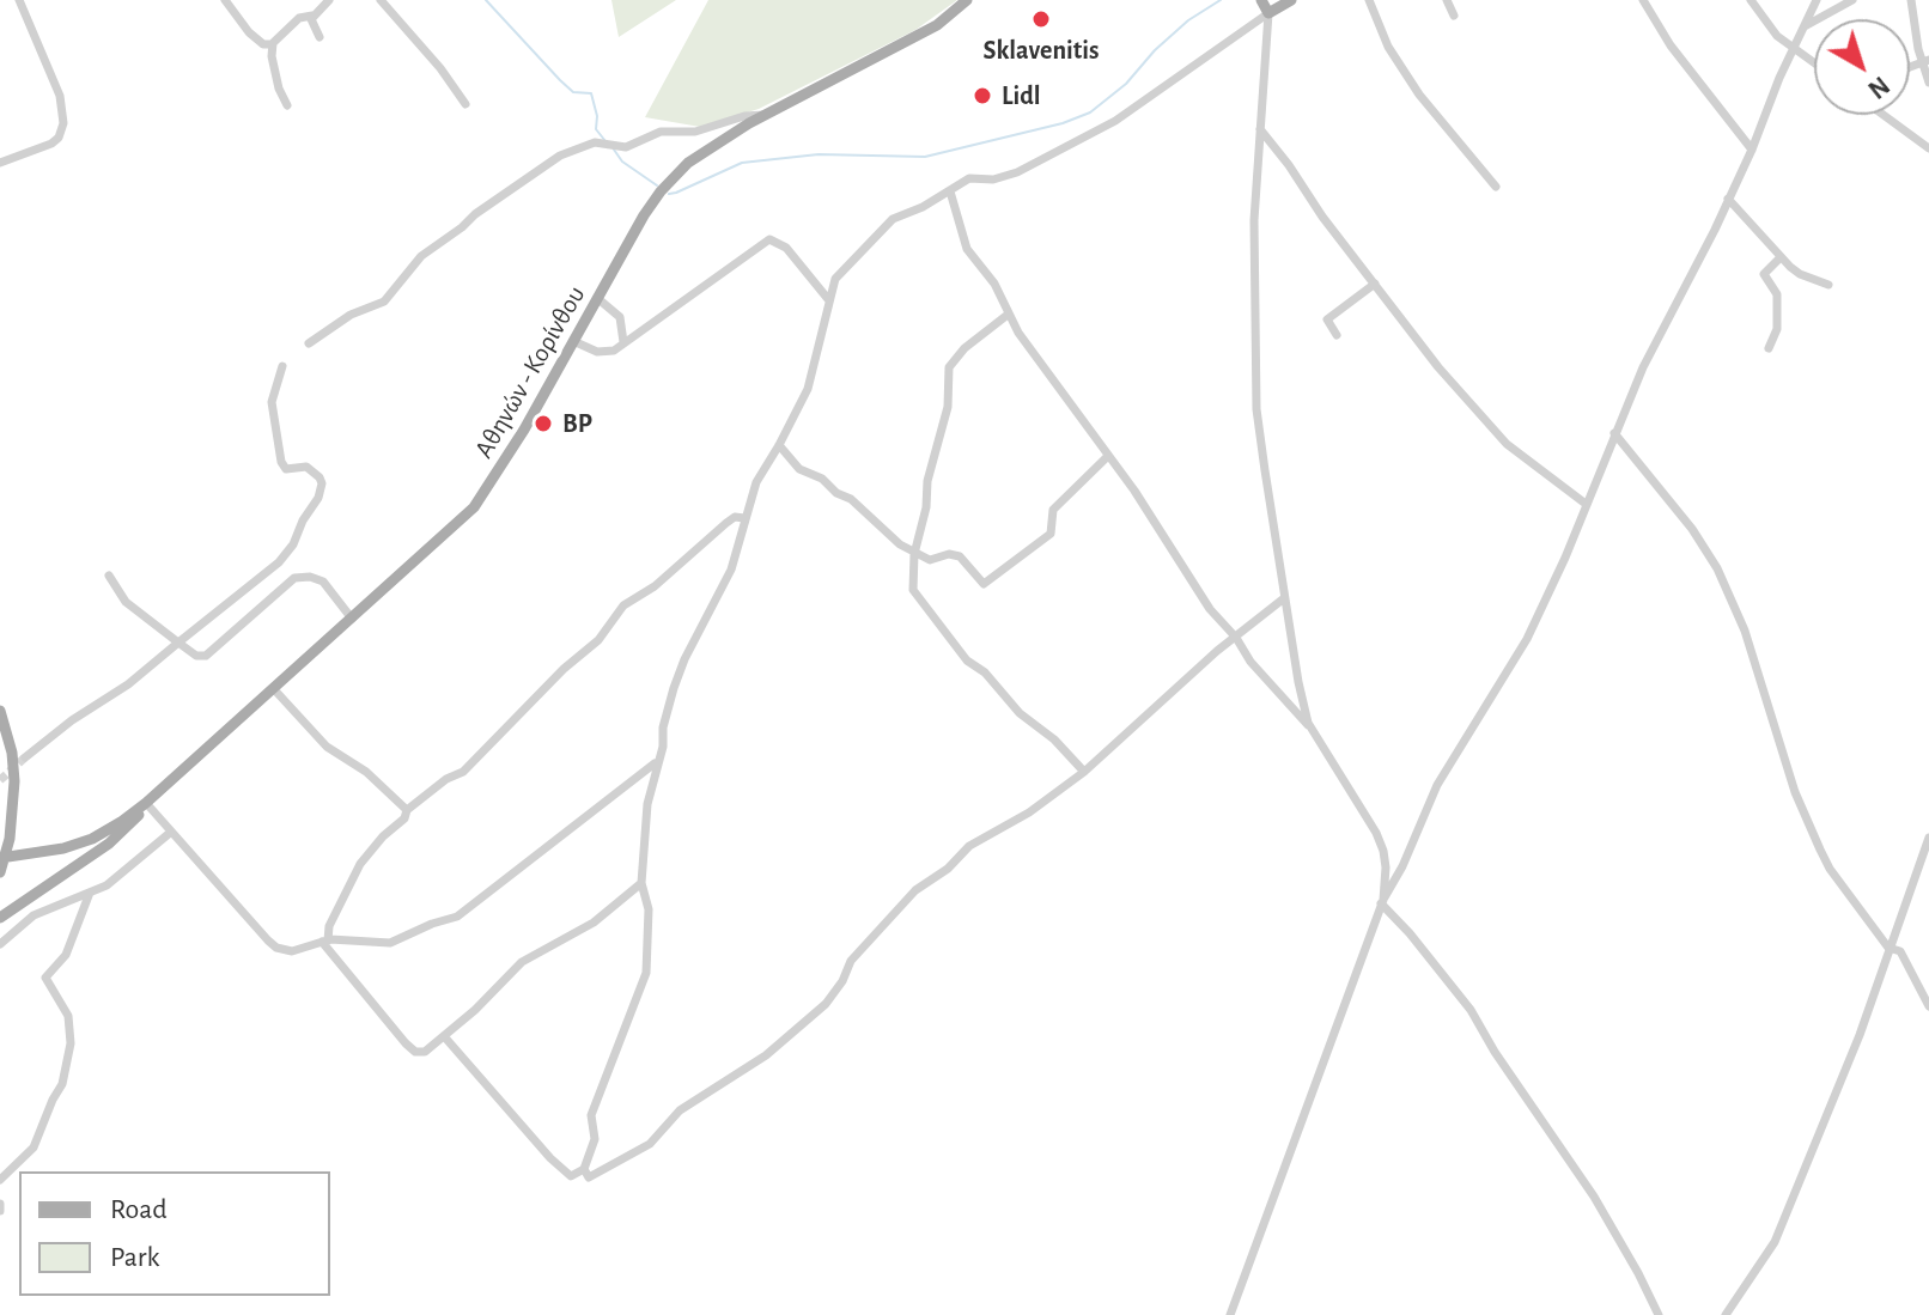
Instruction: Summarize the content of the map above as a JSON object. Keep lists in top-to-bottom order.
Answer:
{
  "streets": {
    "main road": ["Αθηνών - Κορίνθου"]
  },
  "places": ["Sklavenitis", "Lidl", "BP"],
  "legend": ["Road", "Park"],
  "north": "bottom right"
}
